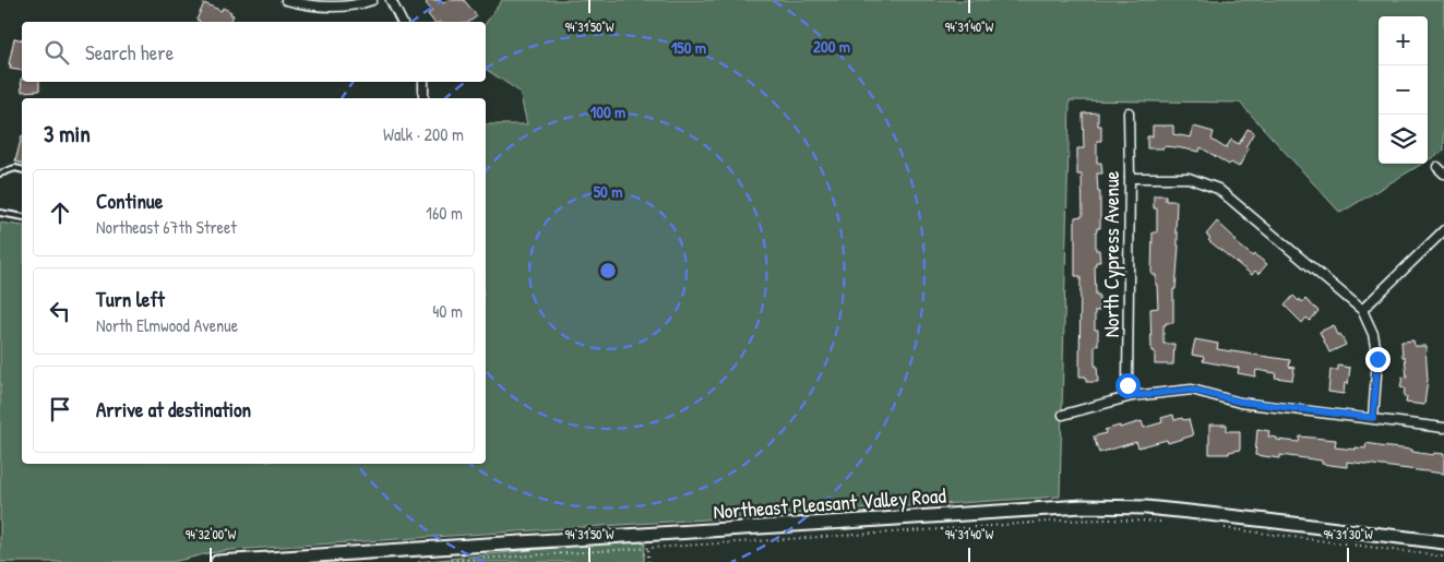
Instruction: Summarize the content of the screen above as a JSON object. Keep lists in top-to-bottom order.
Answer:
{
  "streets": {
    "street": ["North Cypress Avenue", "Northeast Pleasant Valley Road"]
  },
  "page": {
    "map_buttons": ["+", "−"],
    "search": "Search here",
    "heading": ["3 min", "Walk · 200 m"],
    "list": [
      ["Continue", "Northeast 67th Street", "160 m"],
      ["Turn left", "North Elmwood Avenue", "40 m"],
      "Arrive at destination"
    ]
  },
  "coordinates": [
    "94°31'50\"W",
    "94°31'40\"W",
    "94°32'00\"W",
    "94°31'30\"W"
  ],
  "rings": [
    "200 m",
    "150 m",
    "100 m",
    "50 m"
  ]
}
